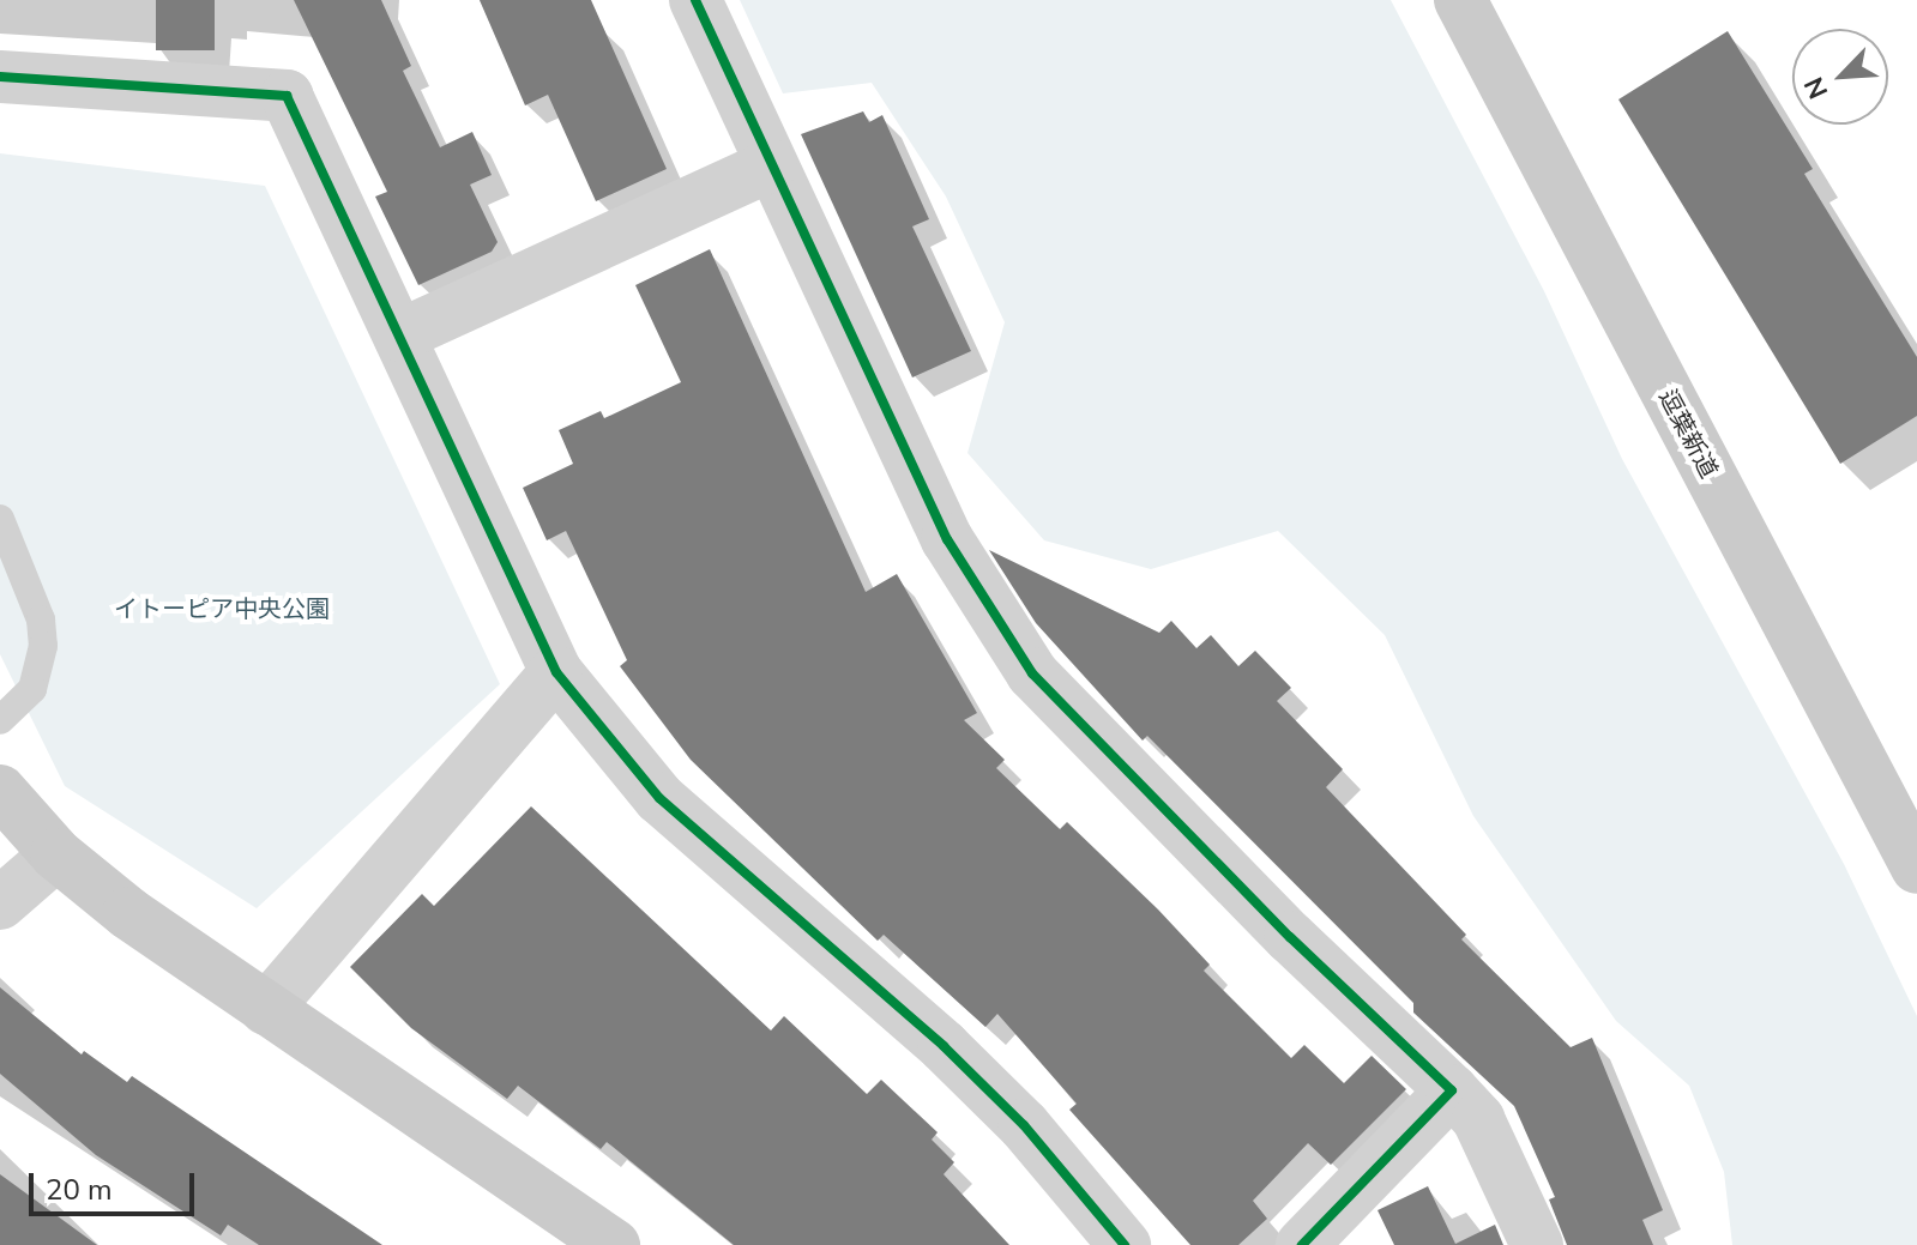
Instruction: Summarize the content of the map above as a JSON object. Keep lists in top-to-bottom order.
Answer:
{
  "streets": {
    "street": ["逗葉新道"]
  },
  "parks": ["イトーピア中央公園"],
  "scale_bar": "20 m",
  "north": "bottom left"
}
